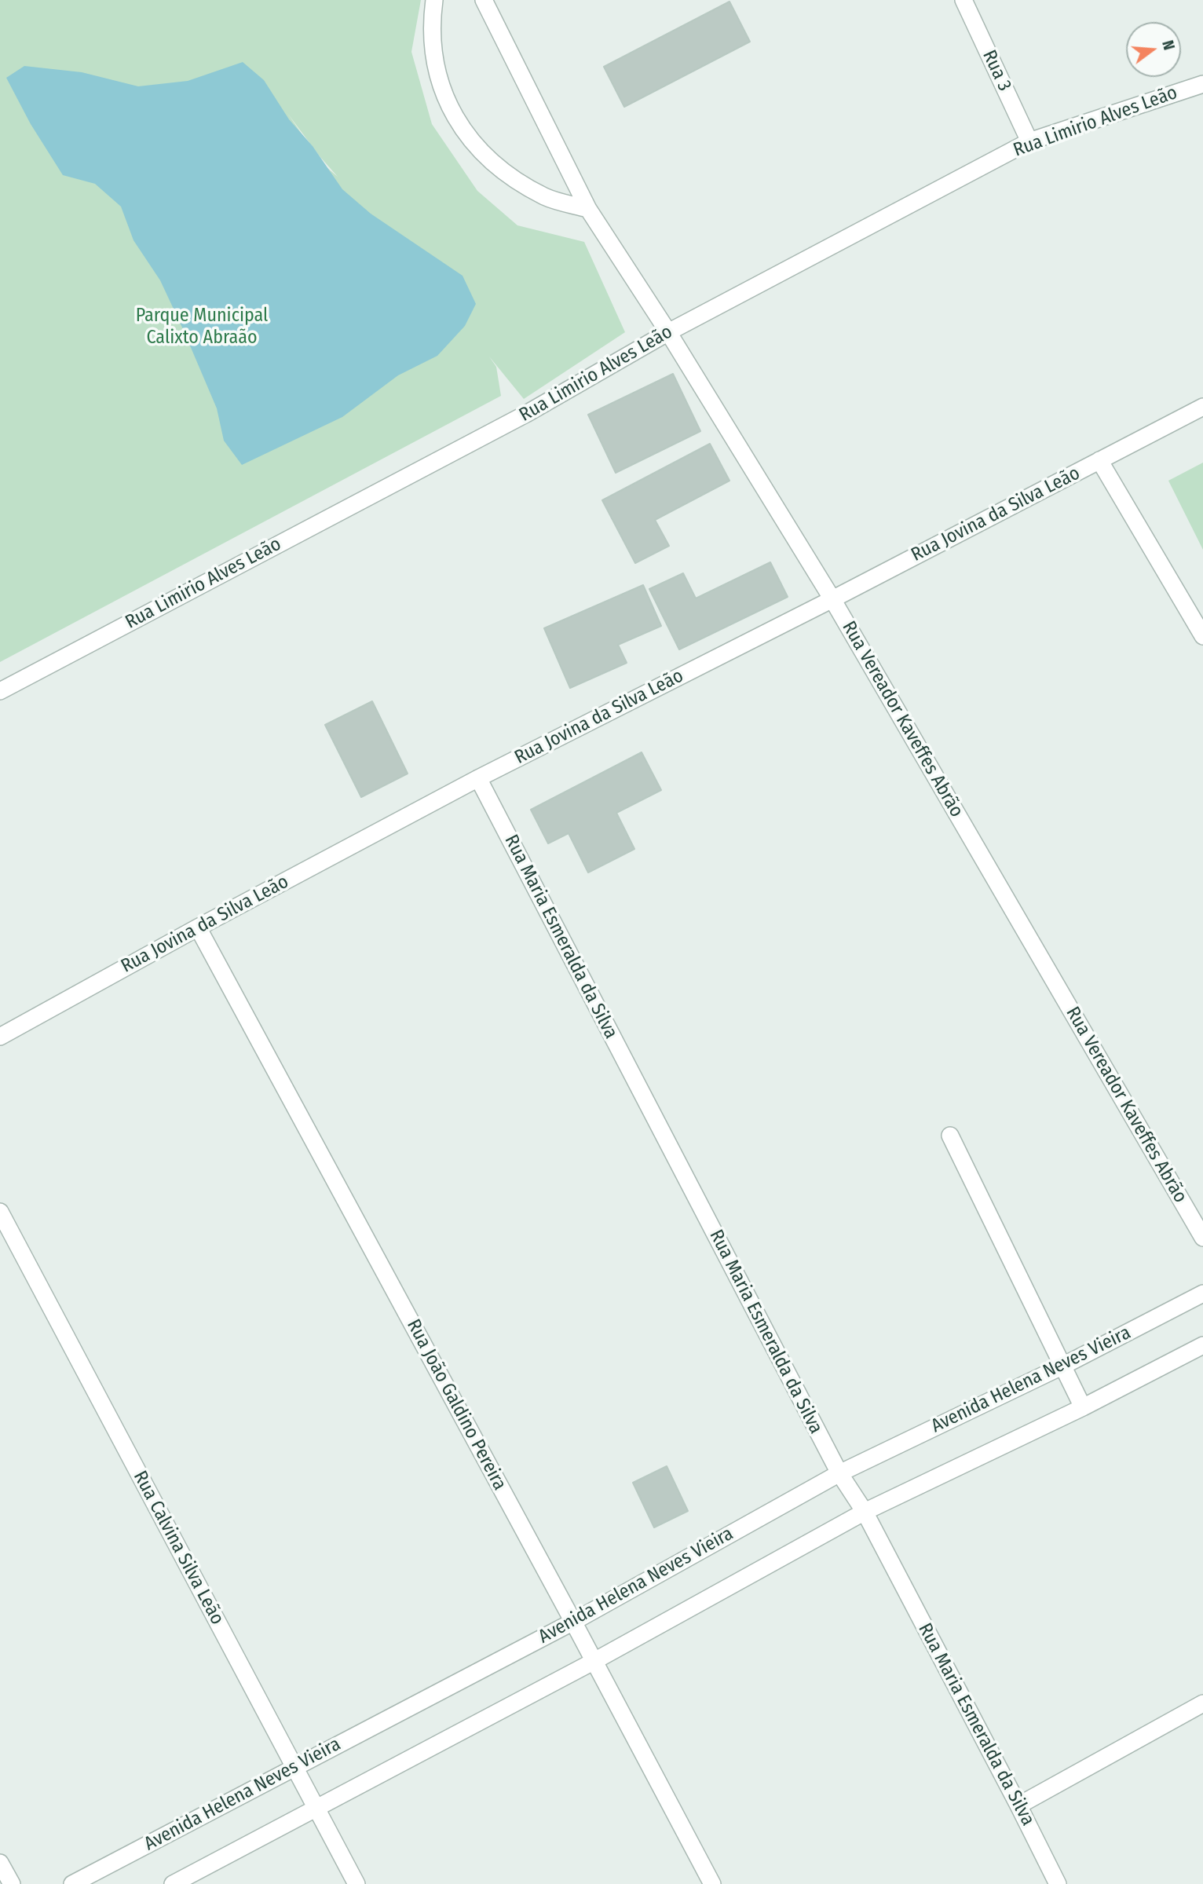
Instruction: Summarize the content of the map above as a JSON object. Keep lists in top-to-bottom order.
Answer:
{
  "streets": {
    "street": [
      "Rua 3",
      "Rua Limirio Alves Leão",
      "Rua Jovina da Silva Leão",
      "Rua Vereador Kaveffes Abrão",
      "Rua Maria Esmeralda da Silva",
      "Avenida Helena Neves Vieira",
      "Rua João Galdino Pereira",
      "Rua Calvina Silva Leão"
    ]
  },
  "crossings": [
    ["Rua 3", "Rua Limirio Alves Leão"],
    ["Rua Limirio Alves Leão", "Rua Vereador Kaveffes Abrão"],
    ["Rua Jovina da Silva Leão", "Rua Vereador Kaveffes Abrão"],
    ["Rua Jovina da Silva Leão", "Rua Maria Esmeralda da Silva"],
    ["Rua Jovina da Silva Leão", "Rua João Galdino Pereira"],
    ["Rua Maria Esmeralda da Silva", "Avenida Helena Neves Vieira"],
    ["Avenida Helena Neves Vieira", "Rua João Galdino Pereira"],
    ["Avenida Helena Neves Vieira", "Rua Calvina Silva Leão"]
  ],
  "parks": ["Parque Municipal Calixto Abraão"],
  "north": "right"
}
